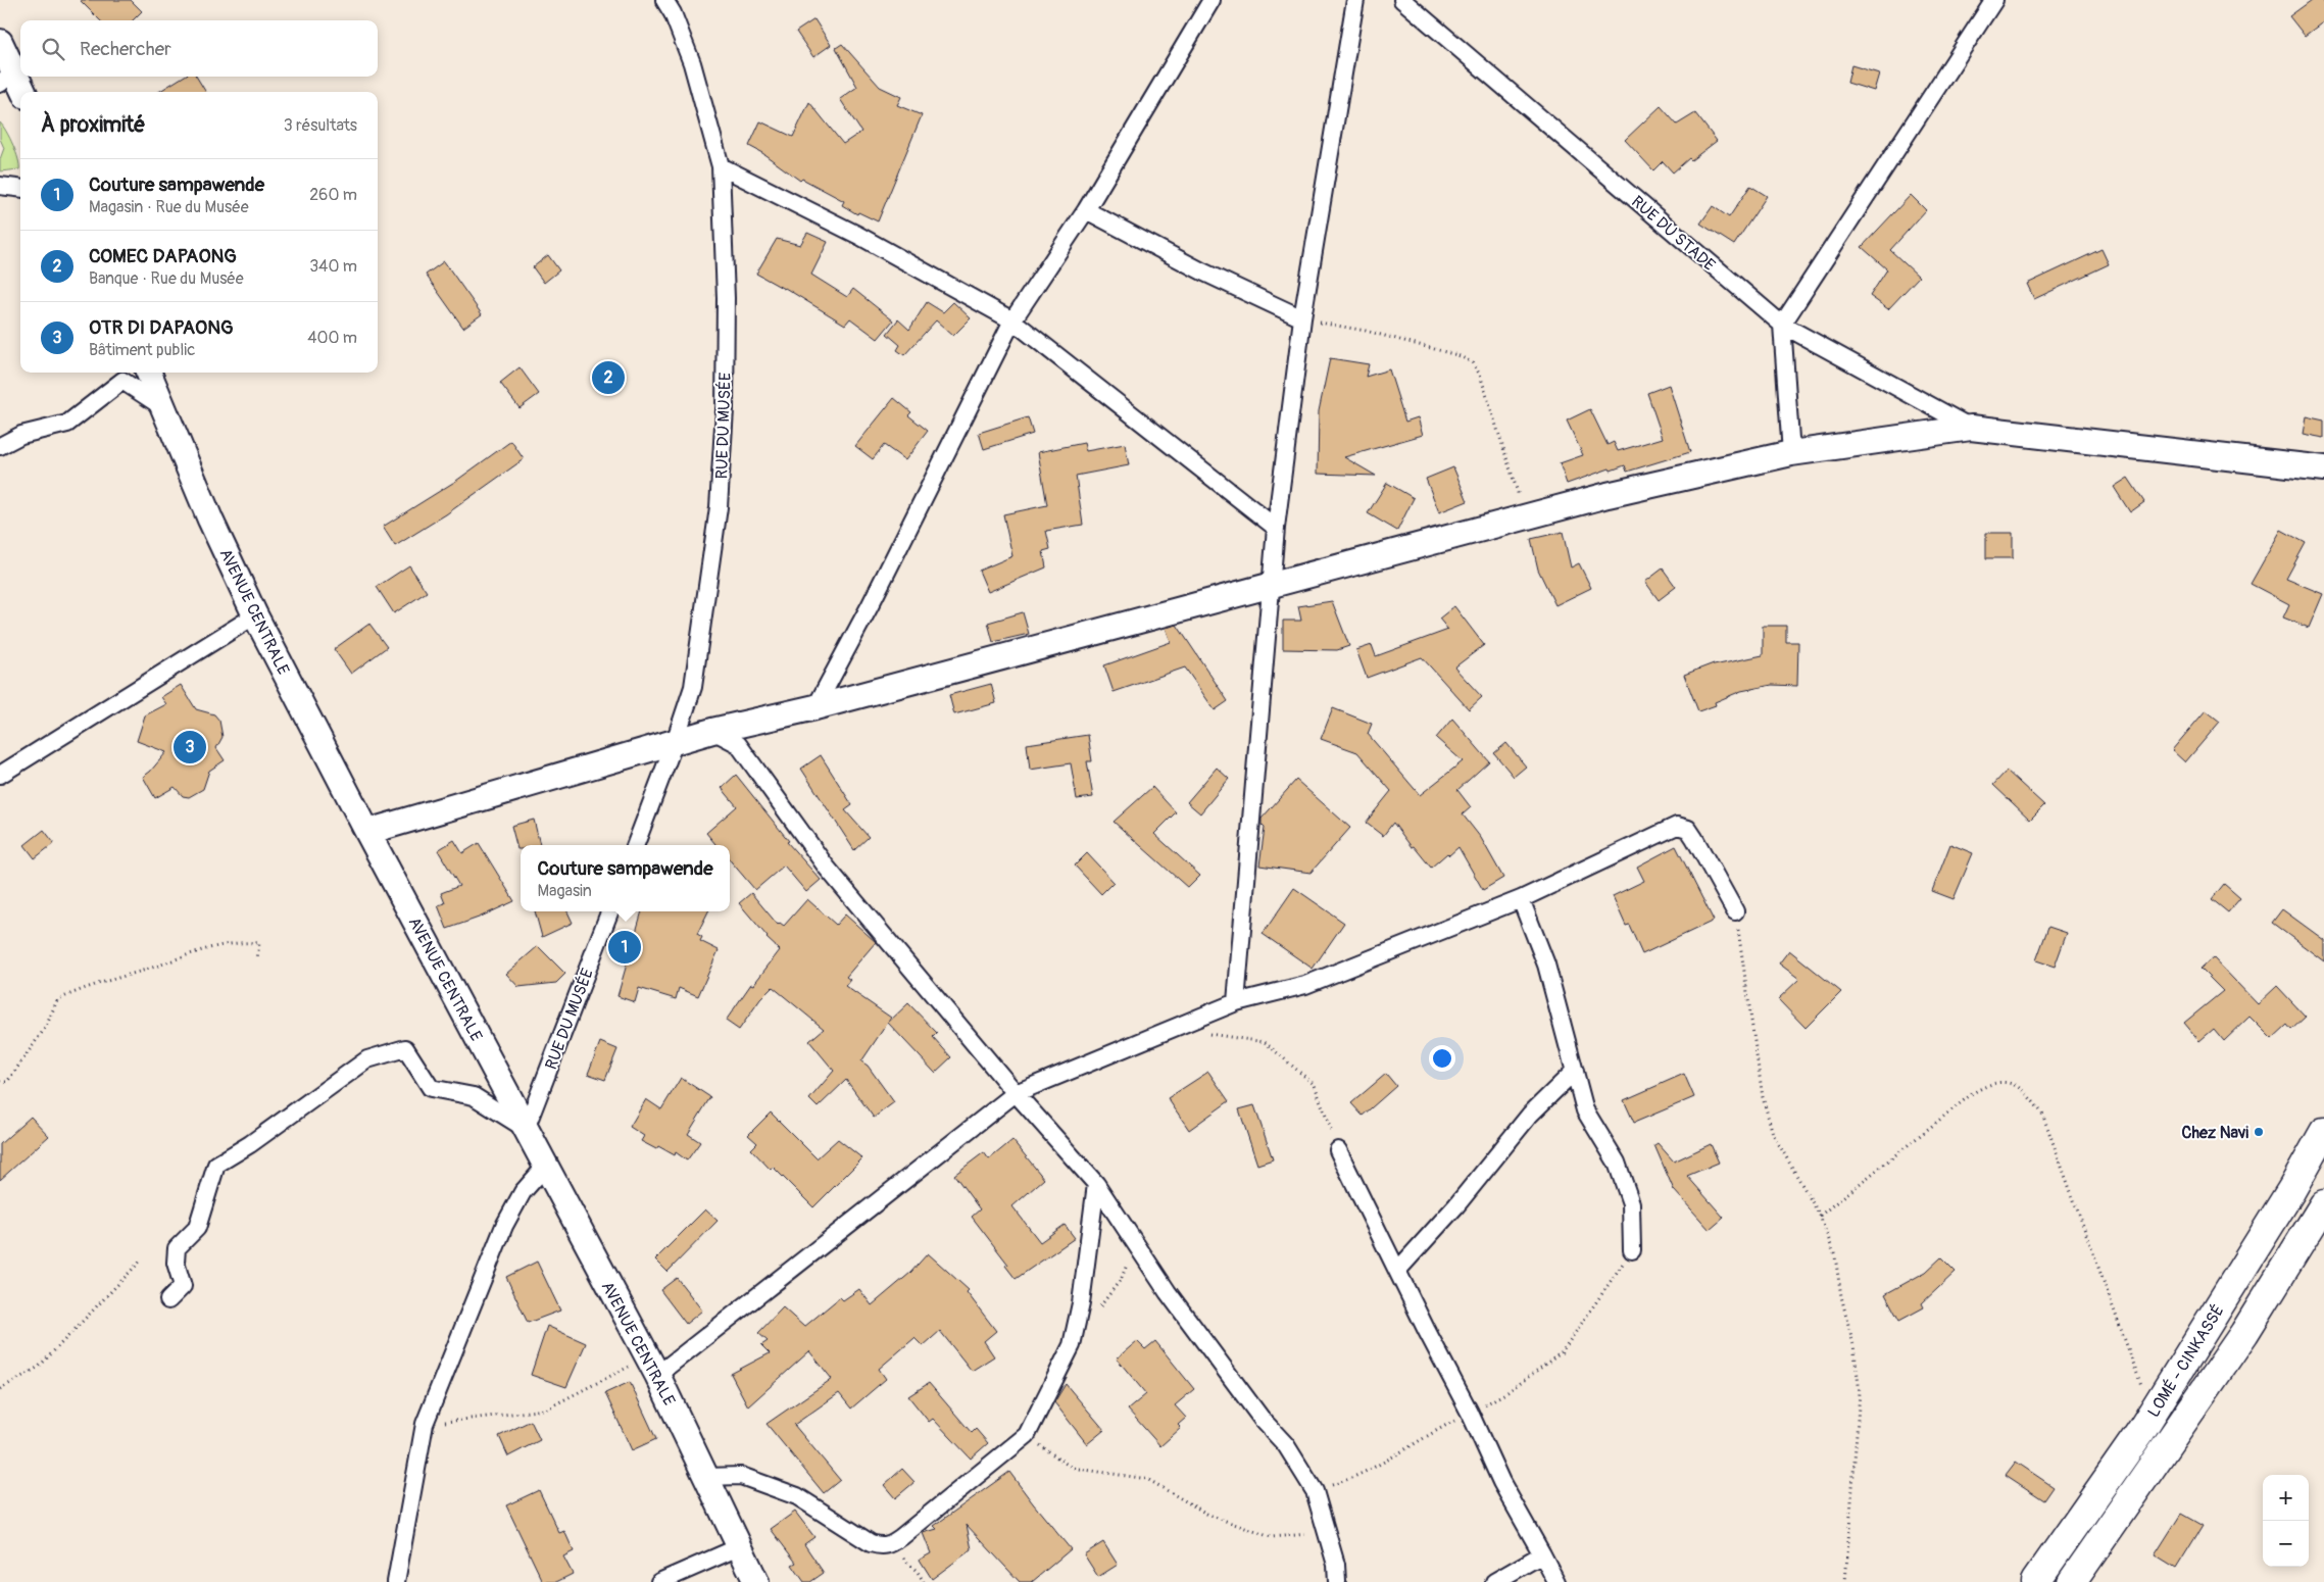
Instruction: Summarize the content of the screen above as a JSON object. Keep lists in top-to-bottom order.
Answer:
{
  "streets": {
    "highway": ["LOMÉ - CINKASSÉ"],
    "street": ["RUE DU STADE", "RUE DU MUSÉE", "AVENUE CENTRALE"]
  },
  "crossings": [
    ["RUE DU MUSÉE", "AVENUE CENTRALE"]
  ],
  "places": ["Chez Navi"],
  "page": {
    "search": "Rechercher",
    "heading": ["À proximité", "3 résultats"],
    "list": [
      {
        "mark": "1",
        "name": "Couture sampawende",
        "note": "Magasin · Rue du Musée",
        "value": "260 m"
      },
      {
        "mark": "2",
        "name": "COMEC DAPAONG",
        "note": "Banque · Rue du Musée",
        "value": "340 m"
      },
      {
        "mark": "3",
        "name": "OTR DI DAPAONG",
        "note": "Bâtiment public",
        "value": "400 m"
      }
    ],
    "pins": ["2", "3", "1"],
    "popup": ["Couture sampawende", "Magasin"],
    "map_buttons": ["+", "−"]
  }
}
